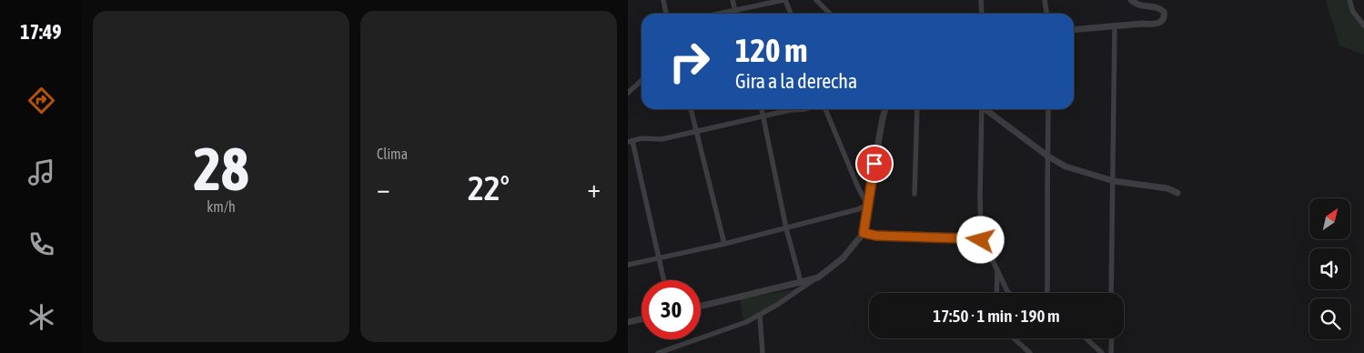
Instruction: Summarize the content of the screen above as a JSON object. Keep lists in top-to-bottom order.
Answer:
{
  "north": "top right",
  "page": {
    "tabs": "17:49",
    "tile": [
      ["28", "km/h"],
      "Clima"
    ],
    "turn": ["120 m", "Gira a la derecha"],
    "heat": ["−", "22°", "+"],
    "limit": "30",
    "trip": "17:50 · 1 min · 190 m"
  }
}
